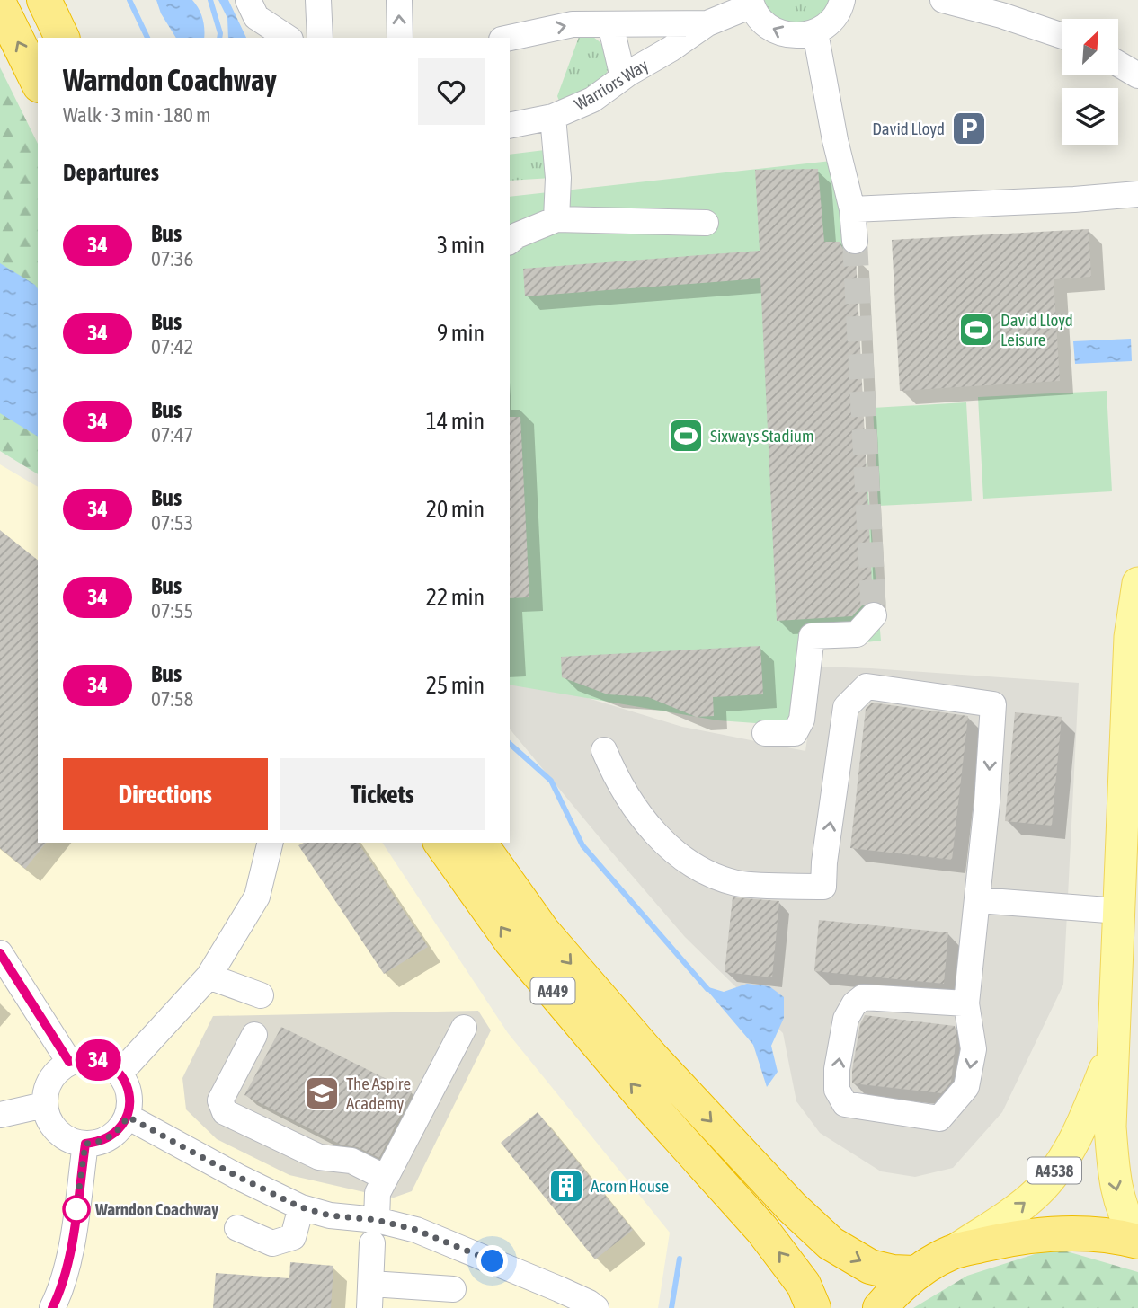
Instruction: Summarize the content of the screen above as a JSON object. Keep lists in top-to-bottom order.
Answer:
{
  "streets": {
    "highway": ["A449"],
    "main road": ["A4538"],
    "street": ["Warriors Way"]
  },
  "places": {
    "parking": ["David Lloyd"],
    "sports": ["David Lloyd Leisure", "Sixways Stadium"],
    "school or university": ["The Aspire Academy"],
    "building": ["Acorn House"],
    "other": ["Warndon Coachway"]
  },
  "lines": ["bus line 34"],
  "north": "top right",
  "page": {
    "on_map": "34",
    "heading": [
      ["Warndon Coachway", "Walk · 3 min · 180 m"],
      "Departures"
    ],
    "list": [
      {
        "mark": "34",
        "name": "Bus",
        "note": "07:36",
        "value": "3 min"
      },
      {
        "mark": "34",
        "name": "Bus",
        "note": "07:42",
        "value": "9 min"
      },
      {
        "mark": "34",
        "name": "Bus",
        "note": "07:47",
        "value": "14 min"
      },
      {
        "mark": "34",
        "name": "Bus",
        "note": "07:53",
        "value": "20 min"
      },
      {
        "mark": "34",
        "name": "Bus",
        "note": "07:55",
        "value": "22 min"
      },
      {
        "mark": "34",
        "name": "Bus",
        "note": "07:58",
        "value": "25 min"
      }
    ],
    "buttons": ["Directions", "Tickets"]
  }
}
